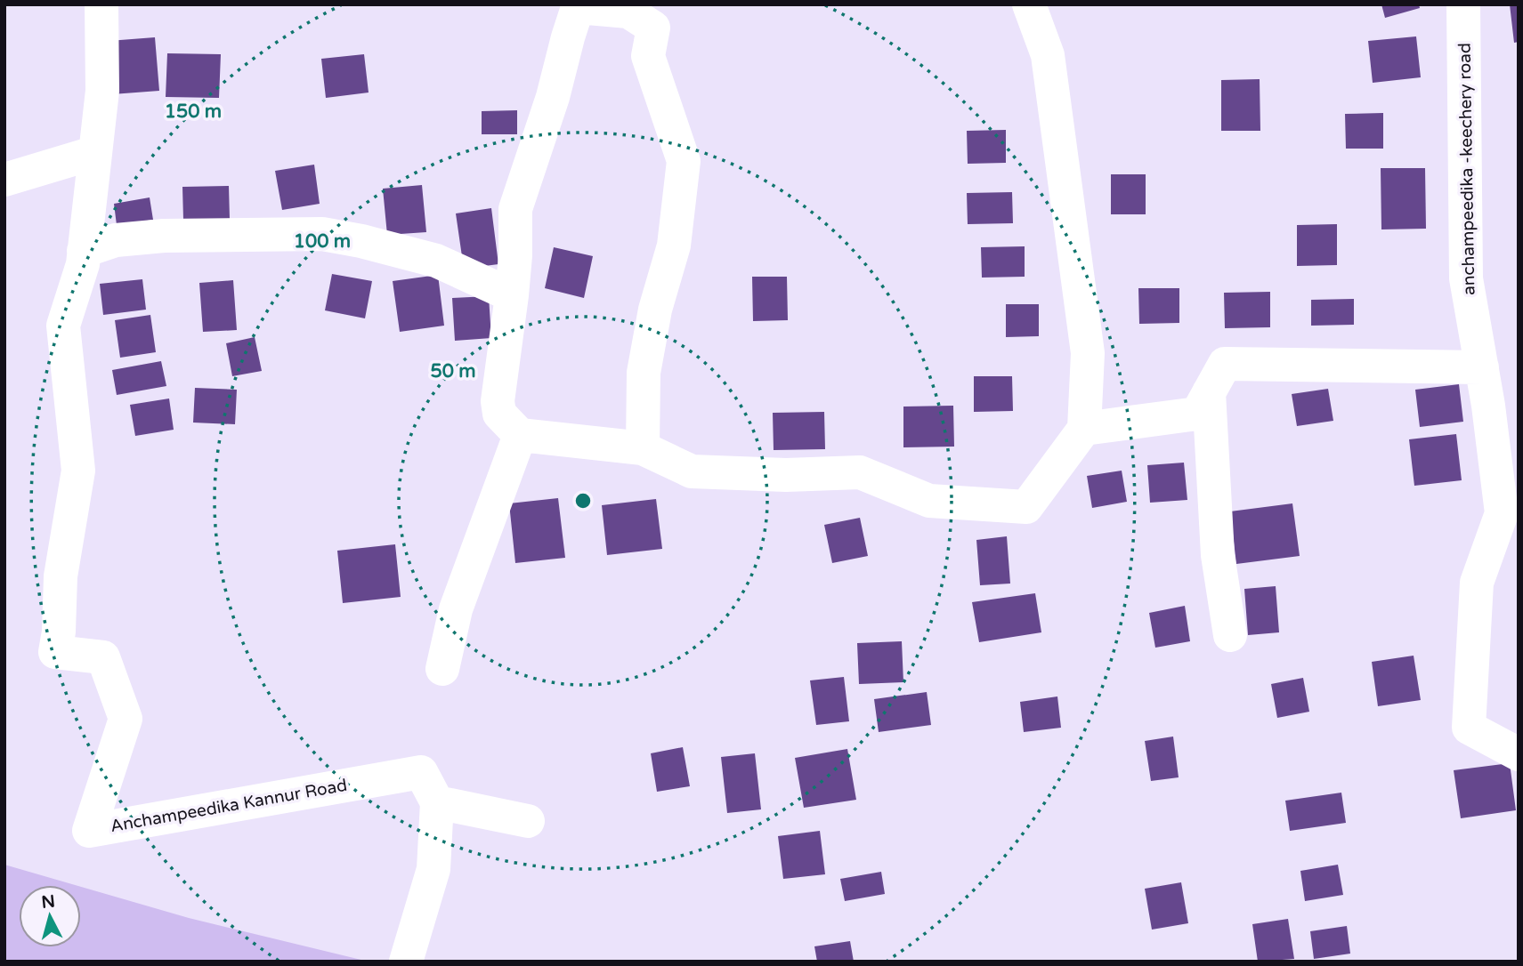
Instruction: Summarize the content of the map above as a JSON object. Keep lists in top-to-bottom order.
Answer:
{
  "streets": {
    "street": ["anchampeedika -keechery road", "Anchampeedika Kannur Road"]
  },
  "north": "top",
  "rings": ["150 m", "100 m", "50 m"]
}
